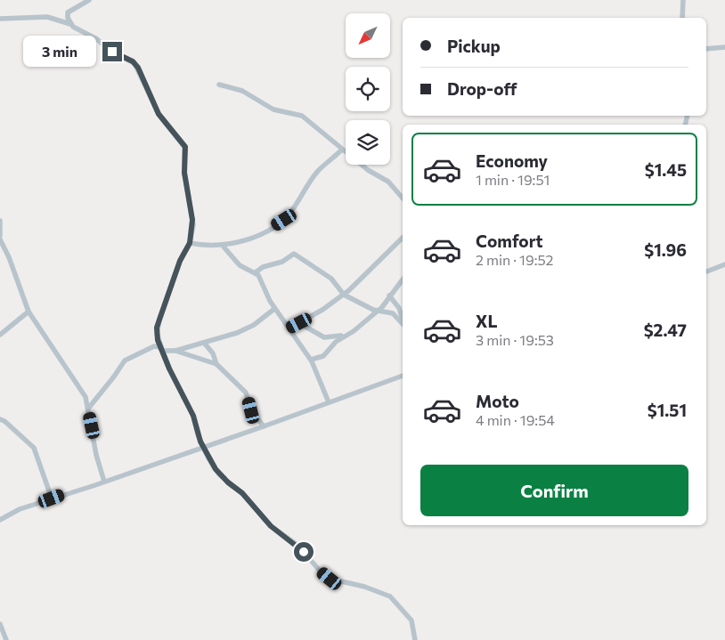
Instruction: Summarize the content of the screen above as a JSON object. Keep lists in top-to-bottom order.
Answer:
{
  "north": "bottom left",
  "page": {
    "banner": ["Pickup", "Drop-off"],
    "bubble": "3 min",
    "list": [
      {
        "name": "Economy",
        "note": "1 min · 19:51",
        "value": "$1.45"
      },
      {
        "name": "Comfort",
        "note": "2 min · 19:52",
        "value": "$1.96"
      },
      {
        "name": "XL",
        "note": "3 min · 19:53",
        "value": "$2.47"
      },
      {
        "name": "Moto",
        "note": "4 min · 19:54",
        "value": "$1.51"
      }
    ],
    "buttons": "Confirm"
  }
}
